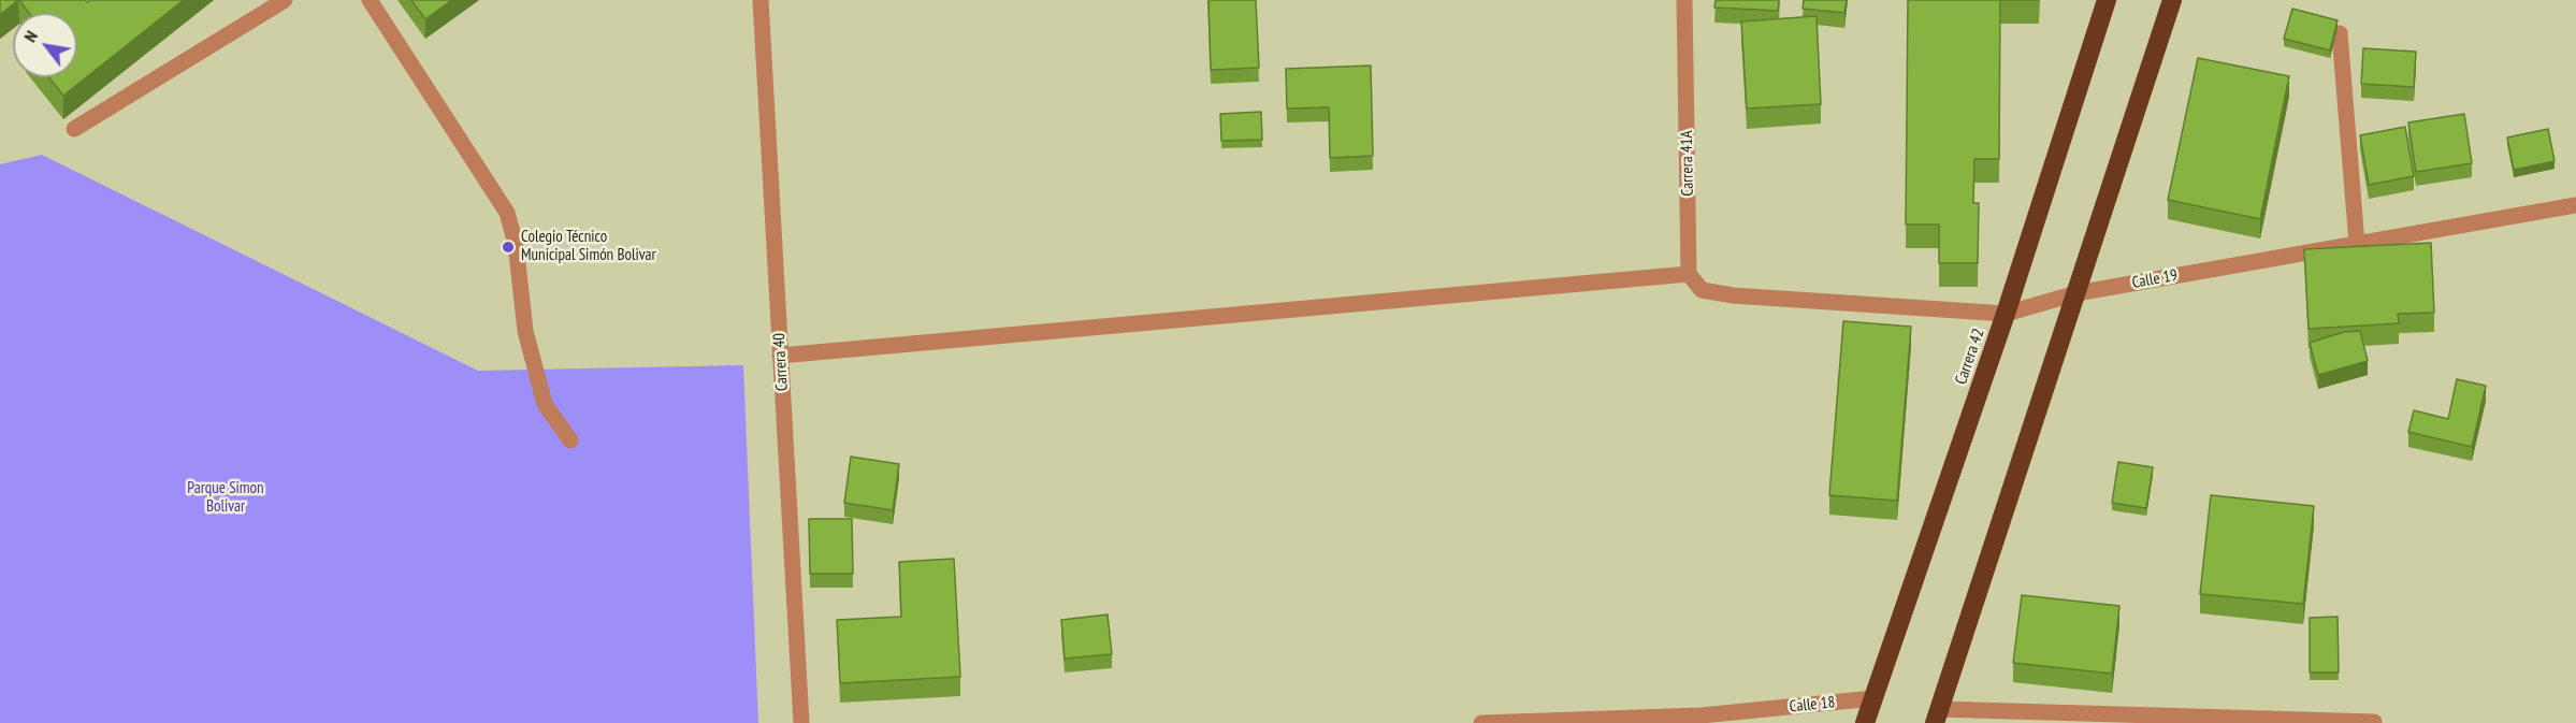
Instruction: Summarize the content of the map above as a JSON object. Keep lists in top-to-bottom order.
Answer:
{
  "streets": {
    "highway": ["Carrera 42"],
    "street": [
      "Carrera 41A",
      "Calle 19",
      "Carrera 40",
      "Calle 18"
    ]
  },
  "crossings": [
    ["Carrera 41A", "Calle 19"],
    ["Calle 19", "Carrera 42"],
    ["Carrera 42", "Calle 18"]
  ],
  "parks": ["Parque Simon Bolivar"],
  "places": ["Colegio Técnico Municipal Simón Bolivar"],
  "north": "top left"
}
